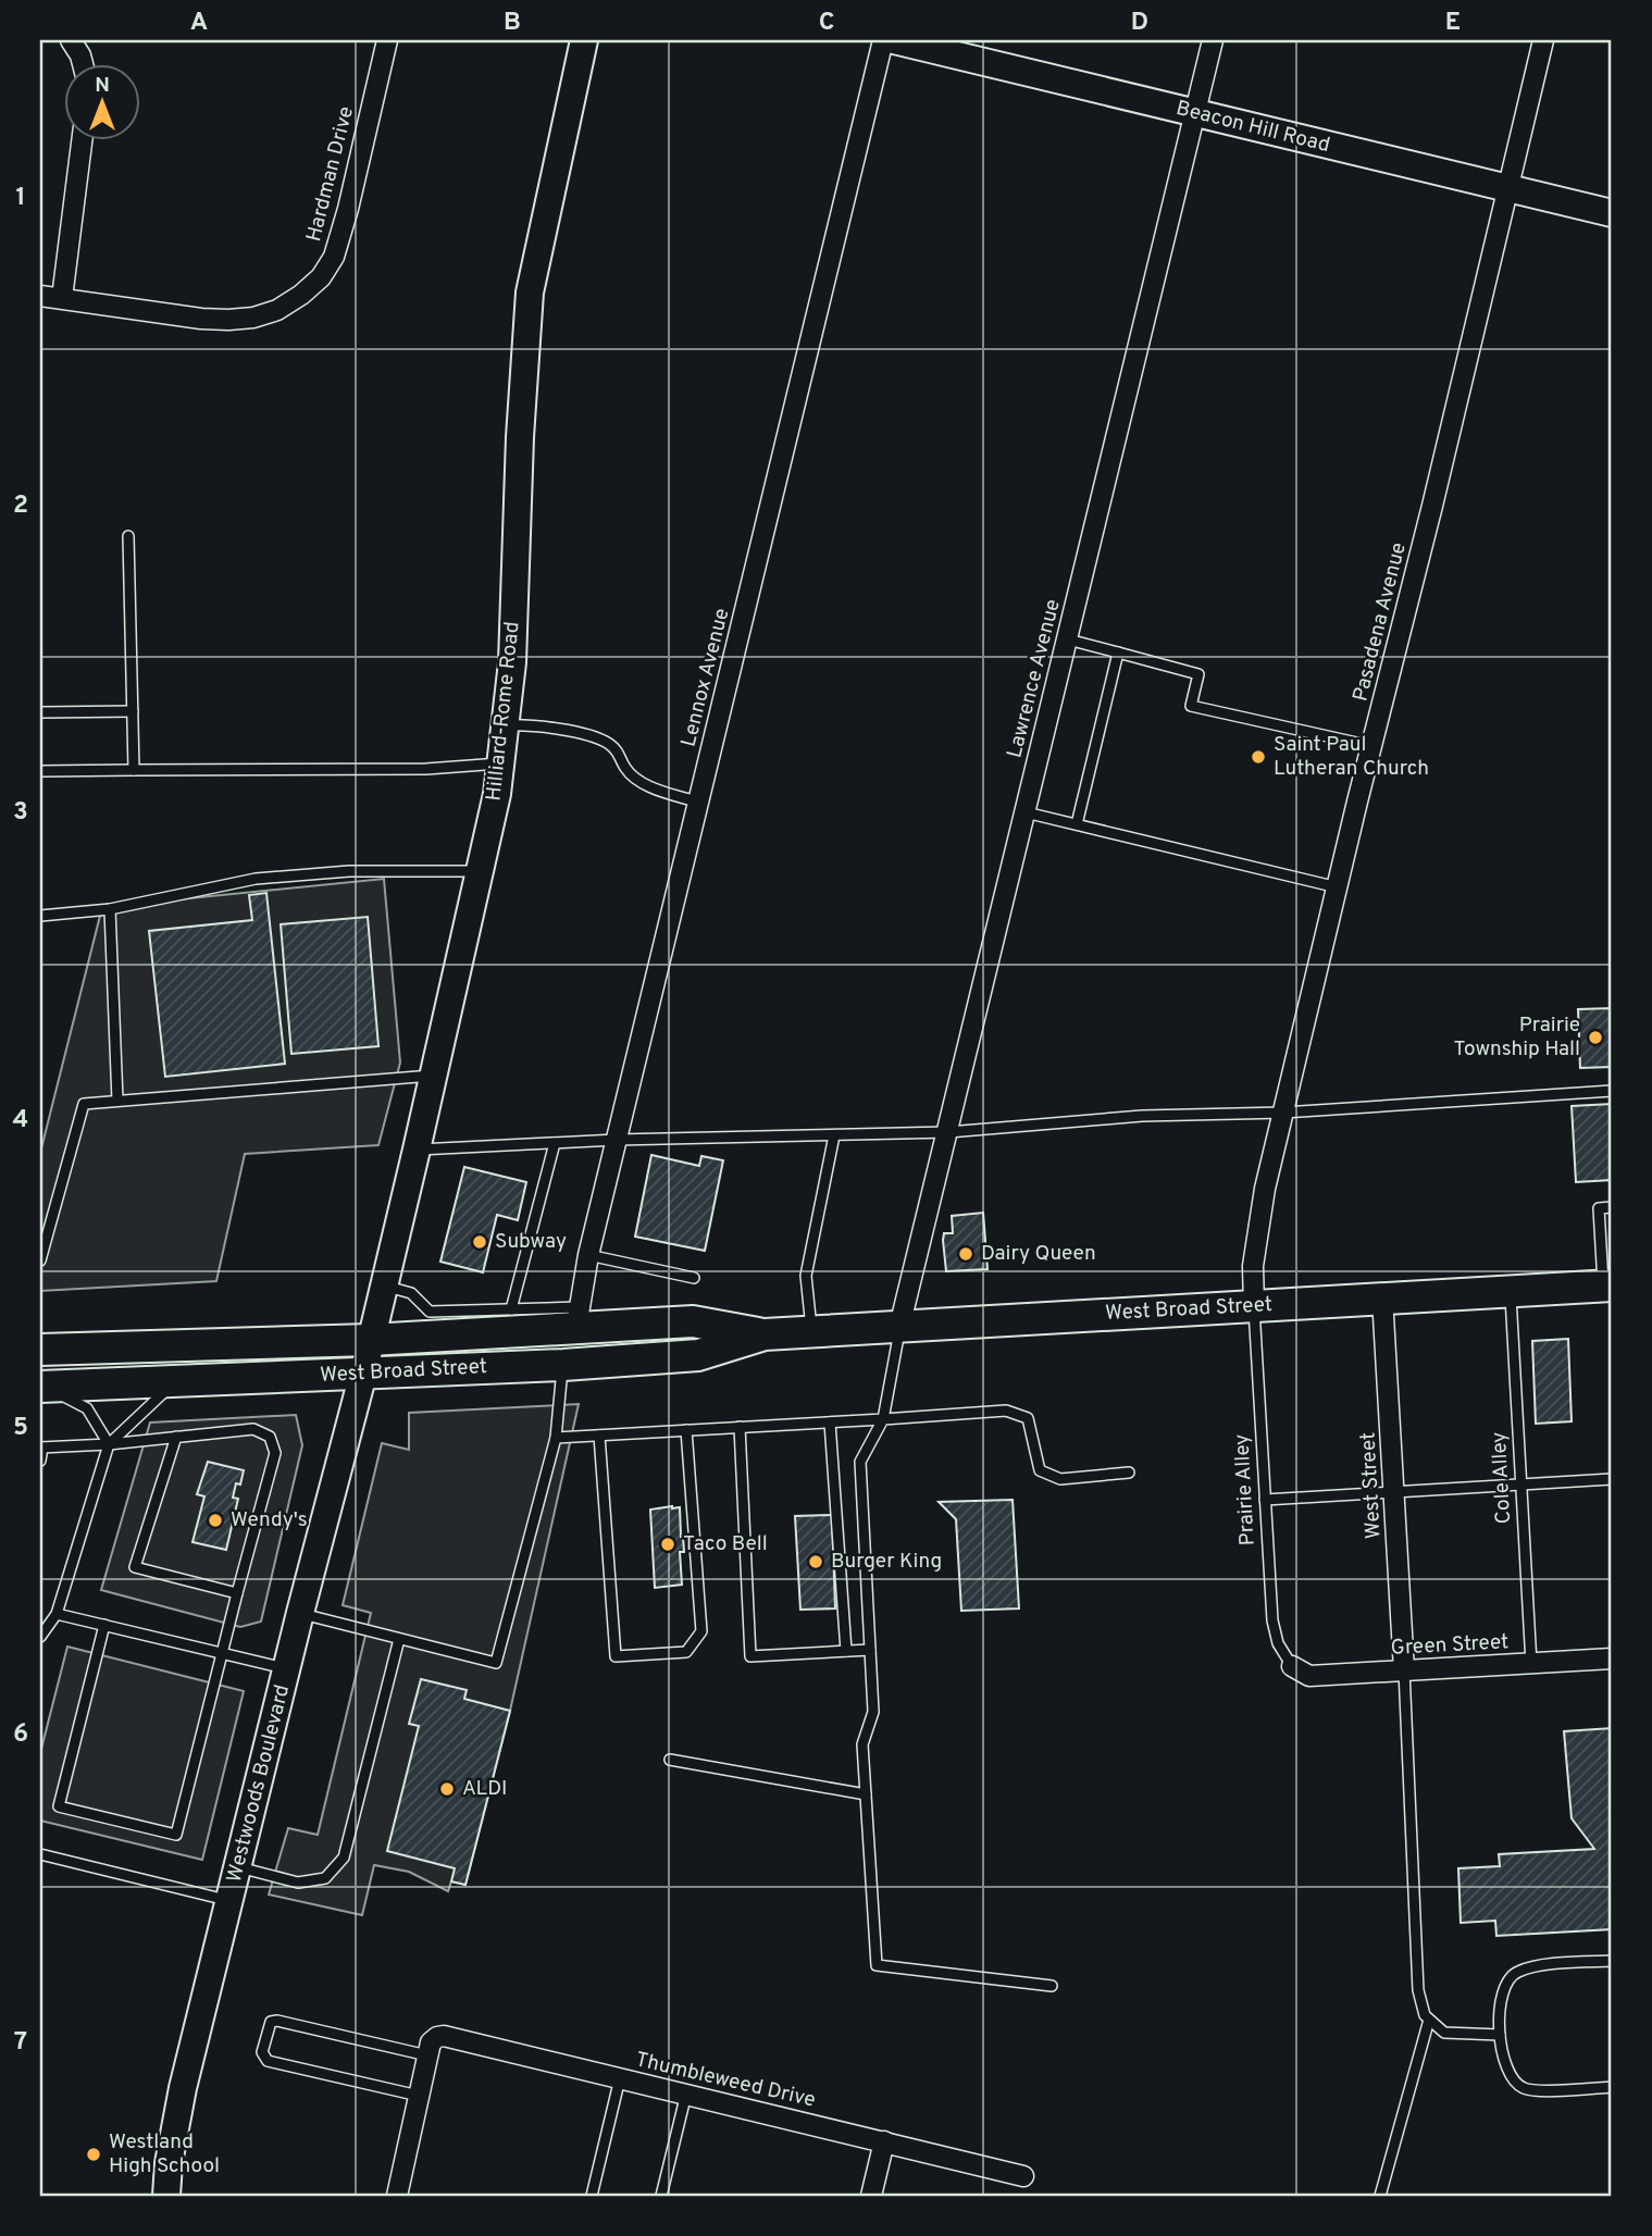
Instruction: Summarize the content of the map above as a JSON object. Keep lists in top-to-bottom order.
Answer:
{
  "streets": {
    "main road": ["West Broad Street"],
    "street": [
      "Beacon Hill Road",
      "Hardman Drive",
      "Pasadena Avenue",
      "Lennox Avenue",
      "Lawrence Avenue",
      "Hilliard-Rome Road",
      "West Street",
      "Green Street",
      "Westwoods Boulevard",
      "Thumbleweed Drive"
    ],
    "lane": ["Cole Alley", "Prairie Alley"]
  },
  "crossings": [
    ["Beacon Hill Road", "Pasadena Avenue"],
    ["Beacon Hill Road", "Lawrence Avenue"],
    ["Pasadena Avenue", "West Broad Street"],
    ["Pasadena Avenue", "Prairie Alley"],
    ["Lennox Avenue", "West Broad Street"],
    ["Lawrence Avenue", "West Broad Street"],
    ["Hilliard-Rome Road", "West Broad Street"],
    ["Hilliard-Rome Road", "Westwoods Boulevard"],
    ["West Broad Street", "Cole Alley"],
    ["West Broad Street", "West Street"],
    ["West Broad Street", "Prairie Alley"],
    ["West Broad Street", "Westwoods Boulevard"],
    ["Cole Alley", "Green Street"],
    ["West Street", "Green Street"],
    ["Prairie Alley", "Green Street"]
  ],
  "places": [
    "Saint Paul Lutheran Church",
    "Prairie Township Hall",
    "Subway",
    "Dairy Queen",
    "Wendy's",
    "Taco Bell",
    "Burger King",
    "ALDI",
    "Westland High School"
  ],
  "north": "top",
  "grid": {
    "columns": [
      "A",
      "B",
      "C",
      "D",
      "E"
    ],
    "rows": [
      "1",
      "2",
      "3",
      "4",
      "5",
      "6",
      "7"
    ]
  }
}
